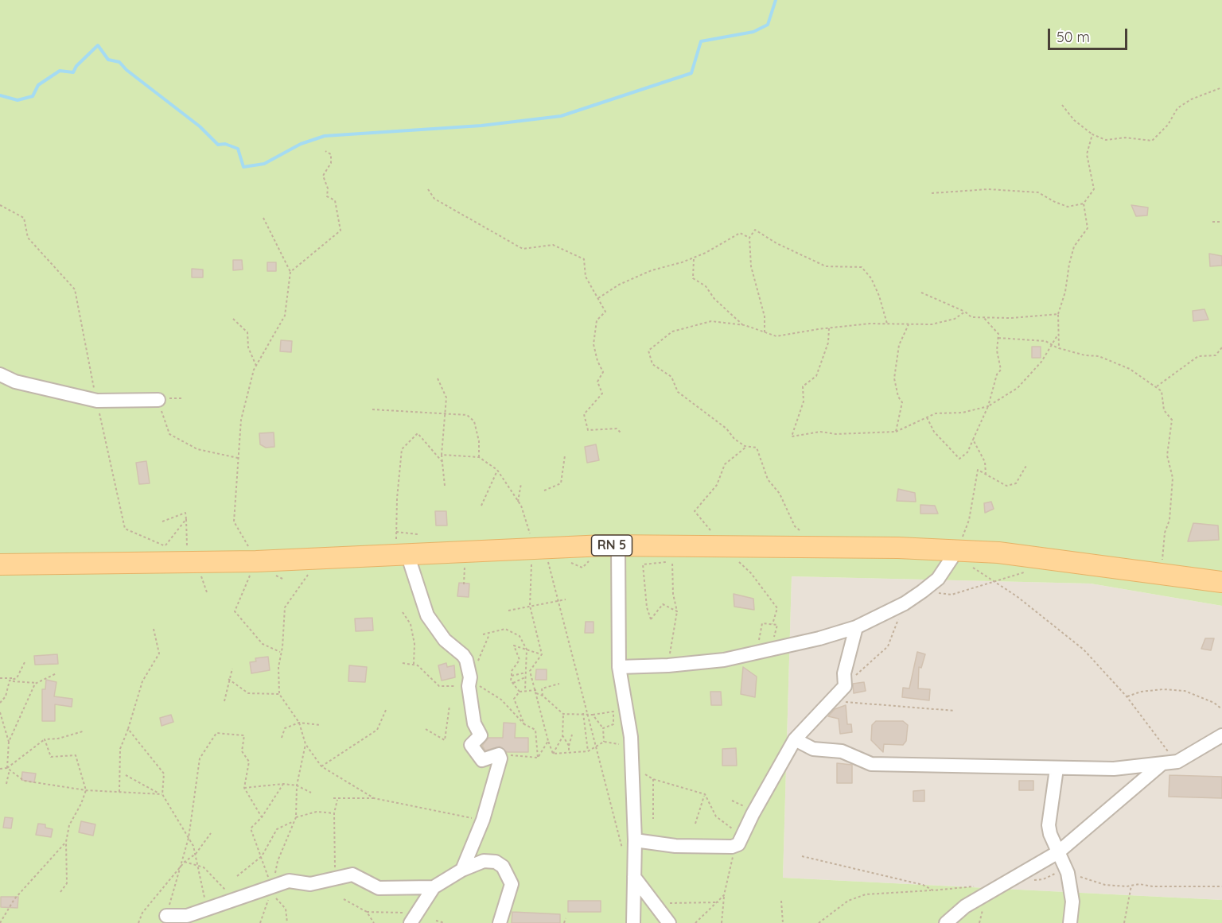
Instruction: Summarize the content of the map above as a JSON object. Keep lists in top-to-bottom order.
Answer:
{
  "streets": {
    "main road": ["RN 5"]
  },
  "scale_bar": "50 m"
}
